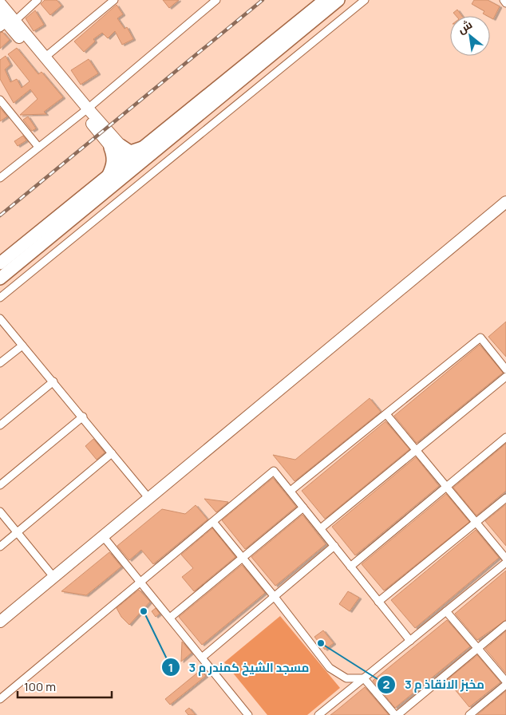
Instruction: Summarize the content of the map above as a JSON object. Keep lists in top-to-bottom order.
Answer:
{
  "places": ["مسجد الشيخ كمندر م 3", "مخبز الانقاذ م 3"],
  "scale_bar": "100 m",
  "north": "top left"
}
